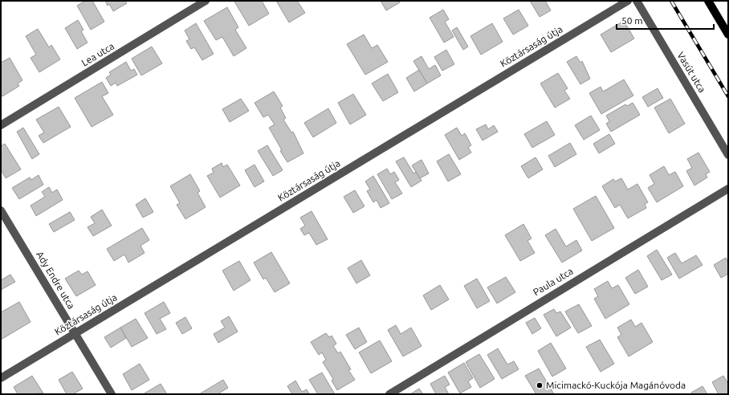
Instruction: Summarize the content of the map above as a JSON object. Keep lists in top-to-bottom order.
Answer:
{
  "streets": {
    "street": [
      "Köztársaság útja",
      "Lea utca",
      "Vasút utca",
      "Ady Endre utca",
      "Paula utca"
    ]
  },
  "crossings": [
    ["Köztársaság útja", "Ady Endre utca"]
  ],
  "places": ["Micimackó-Kuckója Magánóvoda"],
  "scale_bar": "50 m"
}
